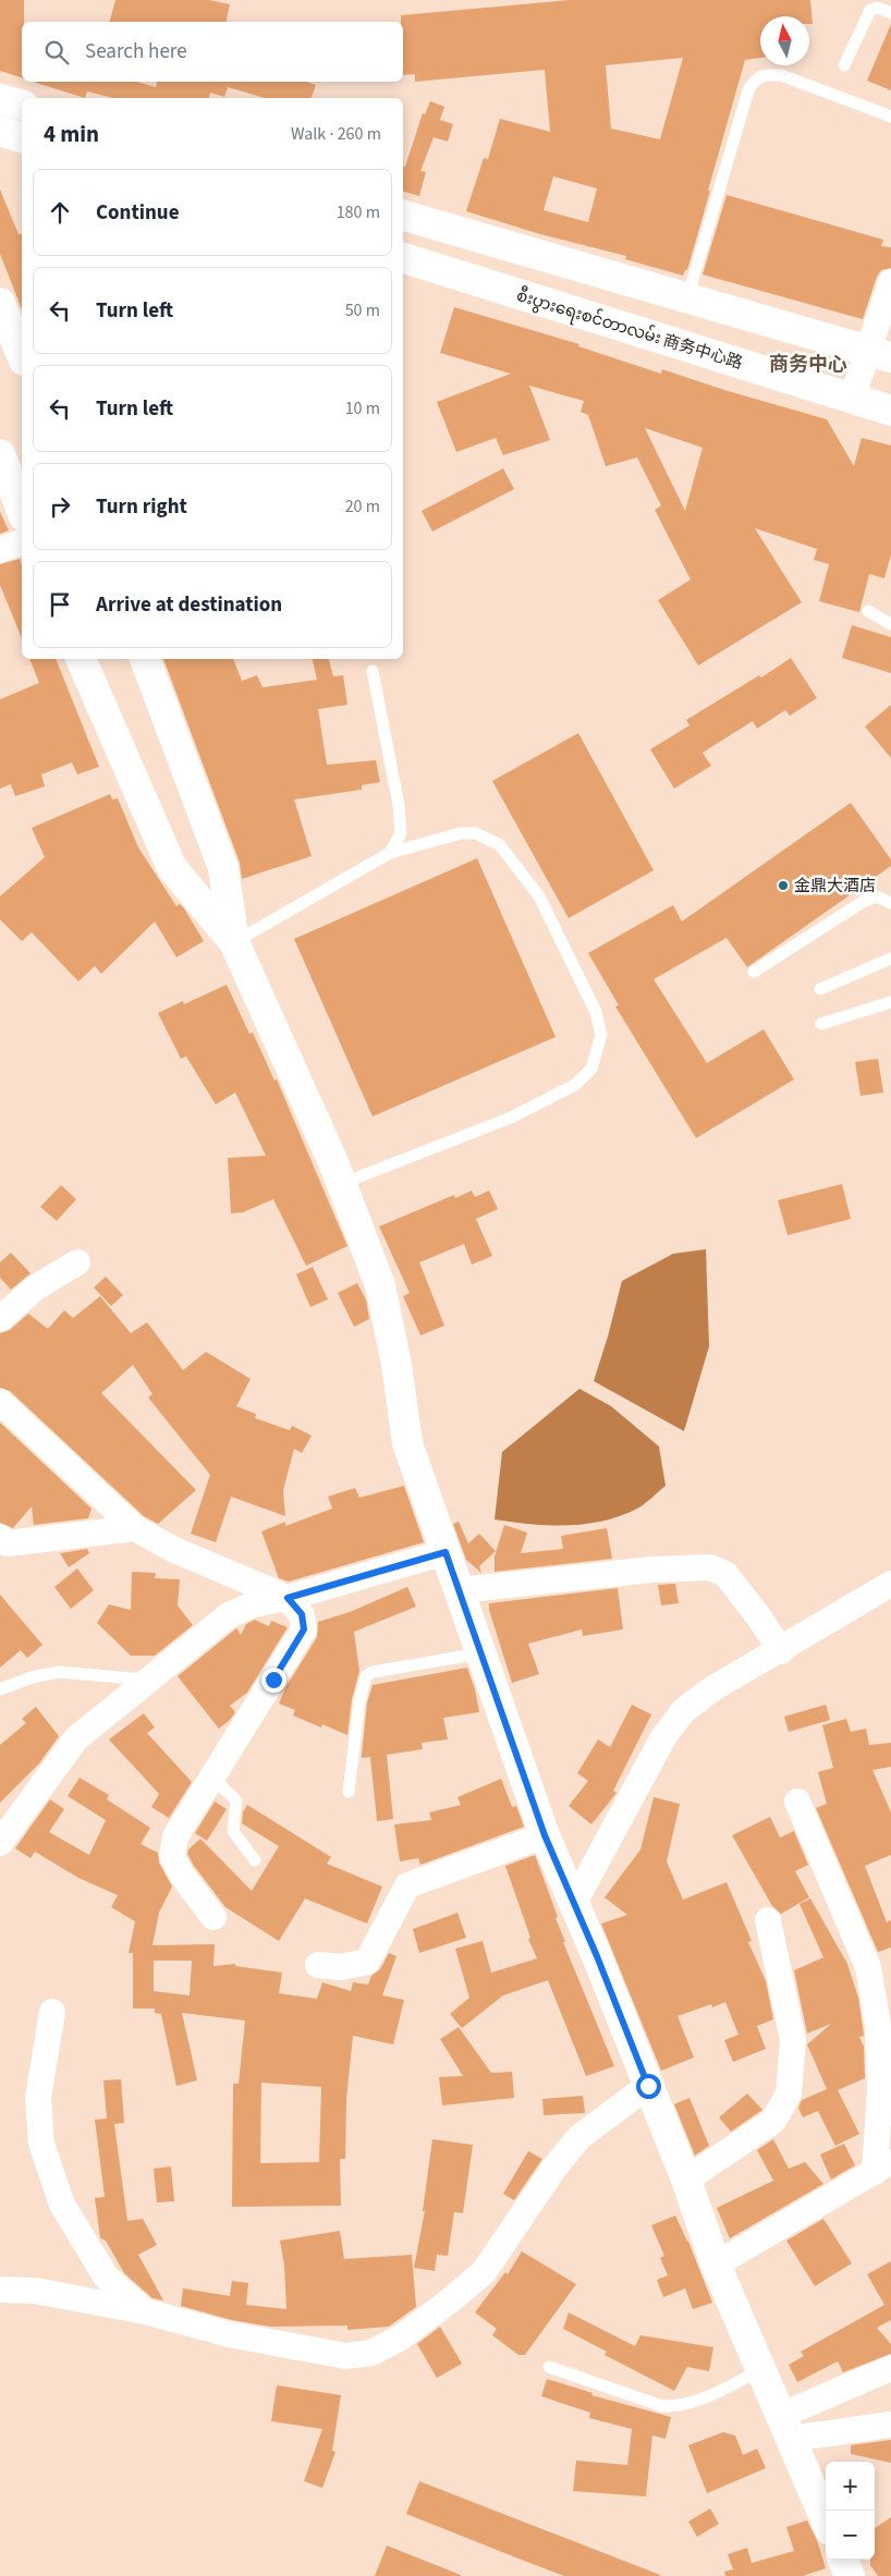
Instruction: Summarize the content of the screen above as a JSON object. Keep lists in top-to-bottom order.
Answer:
{
  "streets": {
    "main road": ["စီးပွားရေးစင်တာလမ်း 商务中心路"]
  },
  "districts": ["商务中心"],
  "places": ["金鼎大酒店"],
  "north": "top",
  "page": {
    "search": "Search here",
    "heading": ["4 min", "Walk · 260 m"],
    "list": [
      ["Continue", "180 m"],
      ["Turn left", "50 m"],
      ["Turn left", "10 m"],
      ["Turn right", "20 m"],
      "Arrive at destination"
    ],
    "map_buttons": ["+", "−"]
  }
}
